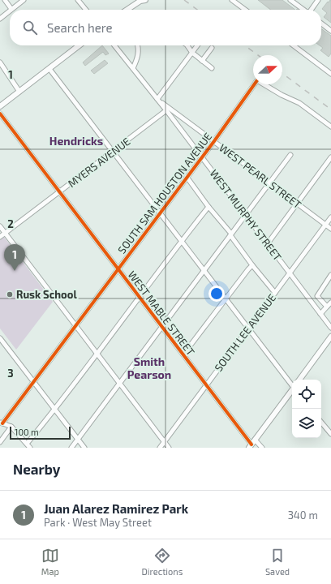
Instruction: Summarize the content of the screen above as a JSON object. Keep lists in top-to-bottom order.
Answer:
{
  "streets": {
    "street": [
      "MYERS AVENUE",
      "WEST PEARL STREET",
      "SOUTH SAM HOUSTON AVENUE",
      "WEST MURPHY STREET",
      "WEST MABLE STREET",
      "SOUTH LEE AVENUE"
    ]
  },
  "crossings": [
    ["MYERS AVENUE", "WEST MURPHY STREET"],
    ["MYERS AVENUE", "WEST MABLE STREET"],
    ["WEST PEARL STREET", "SOUTH SAM HOUSTON AVENUE"],
    ["WEST PEARL STREET", "WEST MURPHY STREET"],
    ["WEST PEARL STREET", "SOUTH LEE AVENUE"],
    ["SOUTH SAM HOUSTON AVENUE", "WEST MURPHY STREET"],
    ["SOUTH SAM HOUSTON AVENUE", "WEST MABLE STREET"],
    ["WEST MURPHY STREET", "SOUTH LEE AVENUE"],
    ["WEST MABLE STREET", "SOUTH LEE AVENUE"]
  ],
  "districts": ["Hendricks", "Smith Pearson"],
  "places": ["Rusk School"],
  "scale_bar": "100 m",
  "north": "right",
  "page": {
    "search": "Search here",
    "pins": "1",
    "scale": "100 m",
    "heading": "Nearby",
    "list": [
      {
        "mark": "1",
        "name": "Juan Alarez Ramirez Park",
        "note": "Park · West May Street",
        "value": "340 m"
      }
    ],
    "nav": ["Map", "Directions", "Saved"]
  },
  "grid": {
    "rows": ["1", "2", "3"]
  }
}
